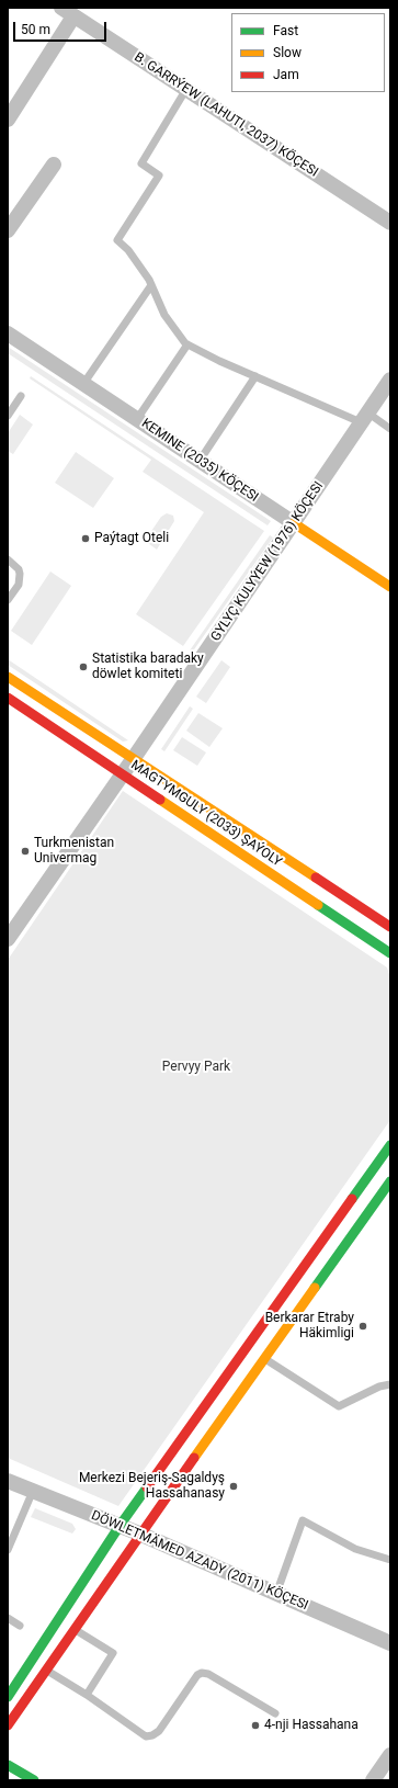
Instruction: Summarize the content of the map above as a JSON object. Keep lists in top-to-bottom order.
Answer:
{
  "streets": {
    "main road": ["KEMINE (2035) KÖÇESI", "MAGTYMGULY (2033) ŞAÝOLY"],
    "street": ["B. GARRÝEW (LAHUTI, 2037) KÖÇESI", "GYLYÇ KULYÝEW (1976) KÖÇESI", "DÖWLETMÄMED AZADY (2011) KÖÇESI"]
  },
  "crossings": [
    ["KEMINE (2035) KÖÇESI", "GYLYÇ KULYÝEW (1976) KÖÇESI"],
    ["GYLYÇ KULYÝEW (1976) KÖÇESI", "MAGTYMGULY (2033) ŞAÝOLY"]
  ],
  "parks": ["Pervyy Park"],
  "places": [
    "Paýtagt Oteli",
    "Statistika baradaky döwlet komiteti",
    "Turkmenistan Univermag",
    "Berkarar Etraby Häkimligi",
    "Merkezi Bejeriş-Sagaldyş Hassahanasy",
    "4-nji Hassahana"
  ],
  "legend": ["Fast", "Slow", "Jam"],
  "scale_bar": "50 m"
}
